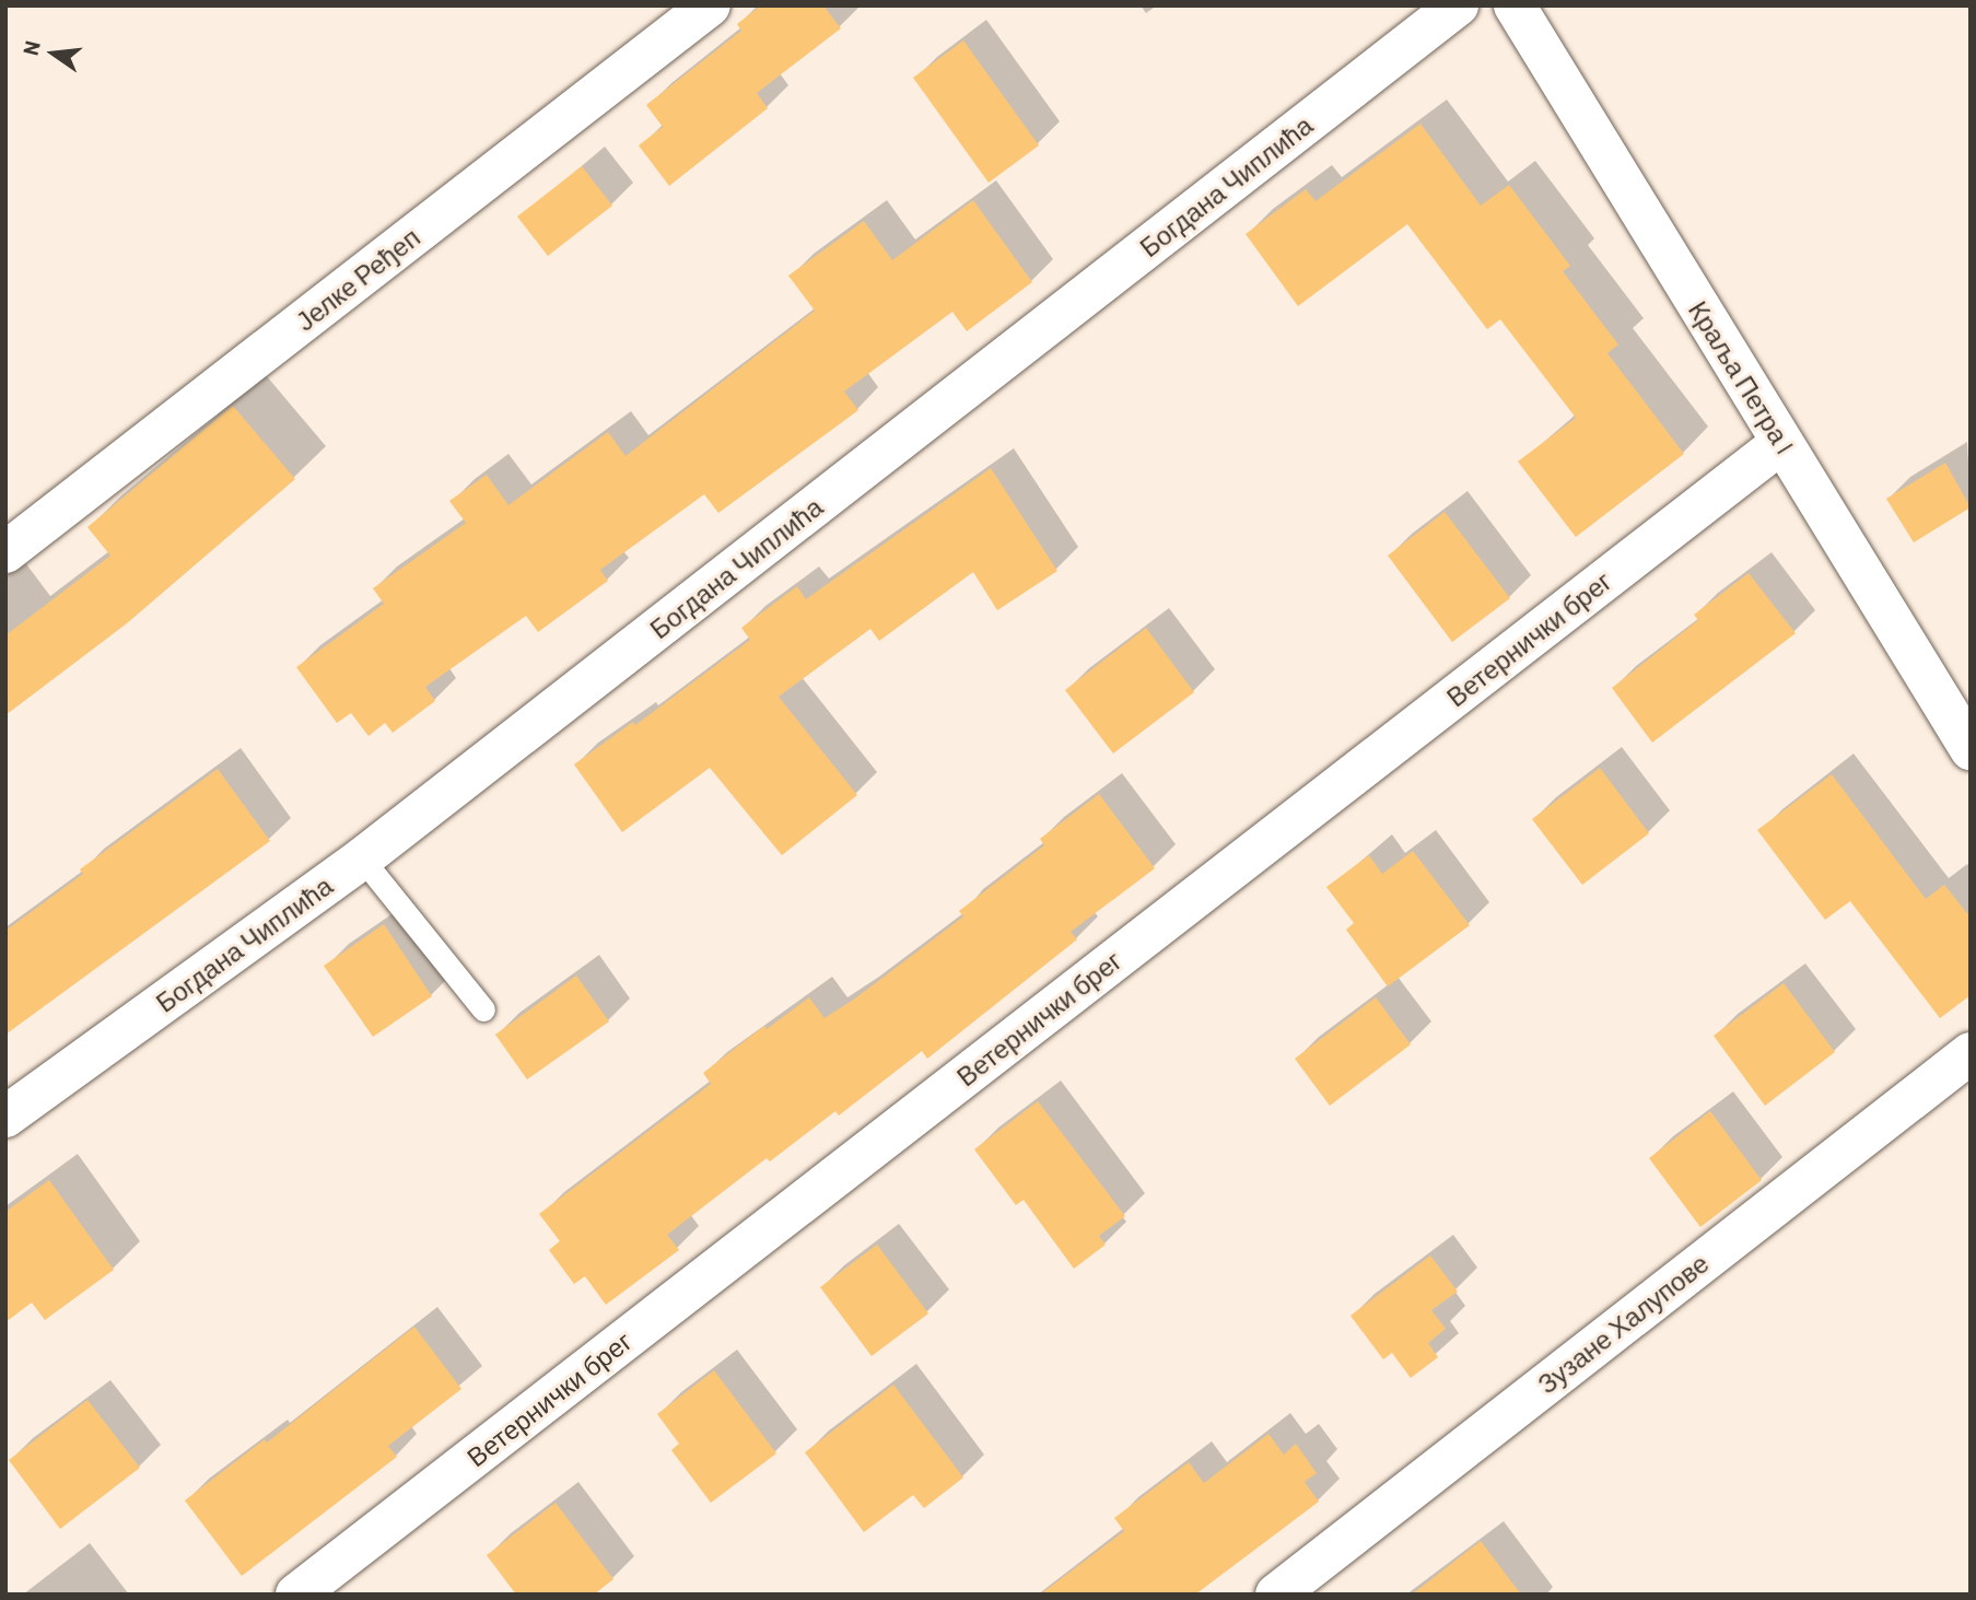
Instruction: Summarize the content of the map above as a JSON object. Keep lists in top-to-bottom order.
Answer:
{
  "streets": {
    "street": [
      "Богдана Чиплића",
      "Јелке Ређеп",
      "Краља Петра I",
      "Ветернички брег",
      "Зузане Халупове"
    ]
  },
  "crossings": [
    ["Краља Петра I", "Ветернички брег"]
  ],
  "north": "left"
}
